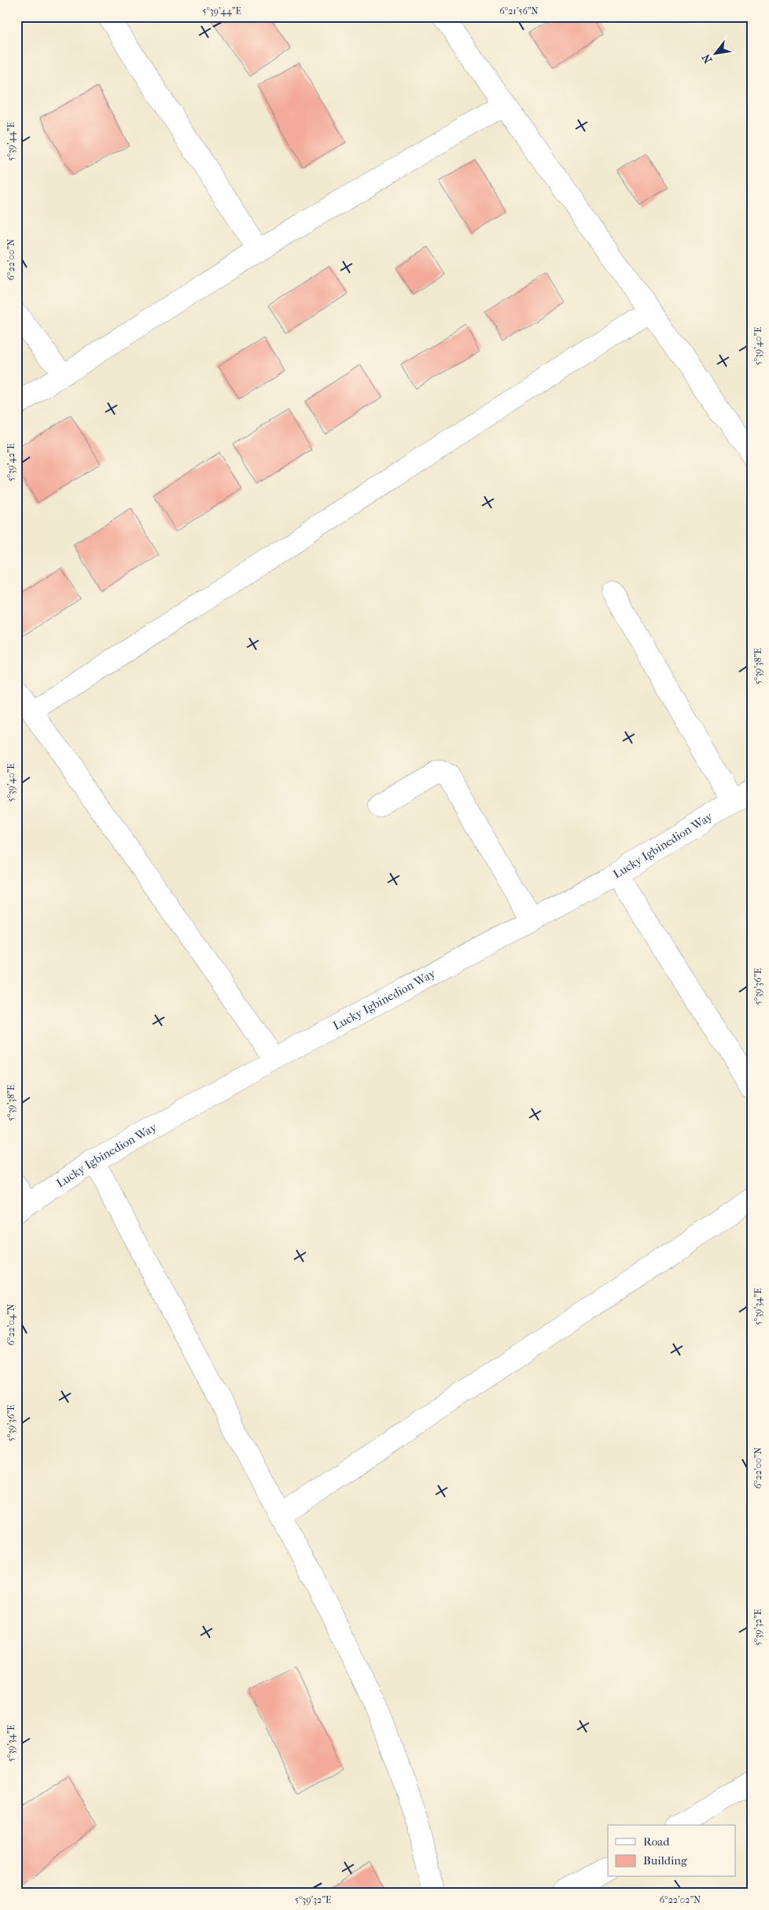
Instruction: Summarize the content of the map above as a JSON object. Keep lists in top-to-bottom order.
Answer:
{
  "streets": {
    "street": ["Lucky Igbinedion Way"]
  },
  "legend": ["Road", "Building"],
  "north": "bottom left",
  "coordinates": [
    "5°39'44\"E",
    "6°21'56\"N",
    "6°22'00\"N",
    "5°39'40\"E",
    "5°39'42\"E",
    "5°39'38\"E",
    "5°39'36\"E",
    "5°39'34\"E",
    "6°22'04\"N",
    "5°39'32\"E",
    "6°22'02\"N"
  ]
}
